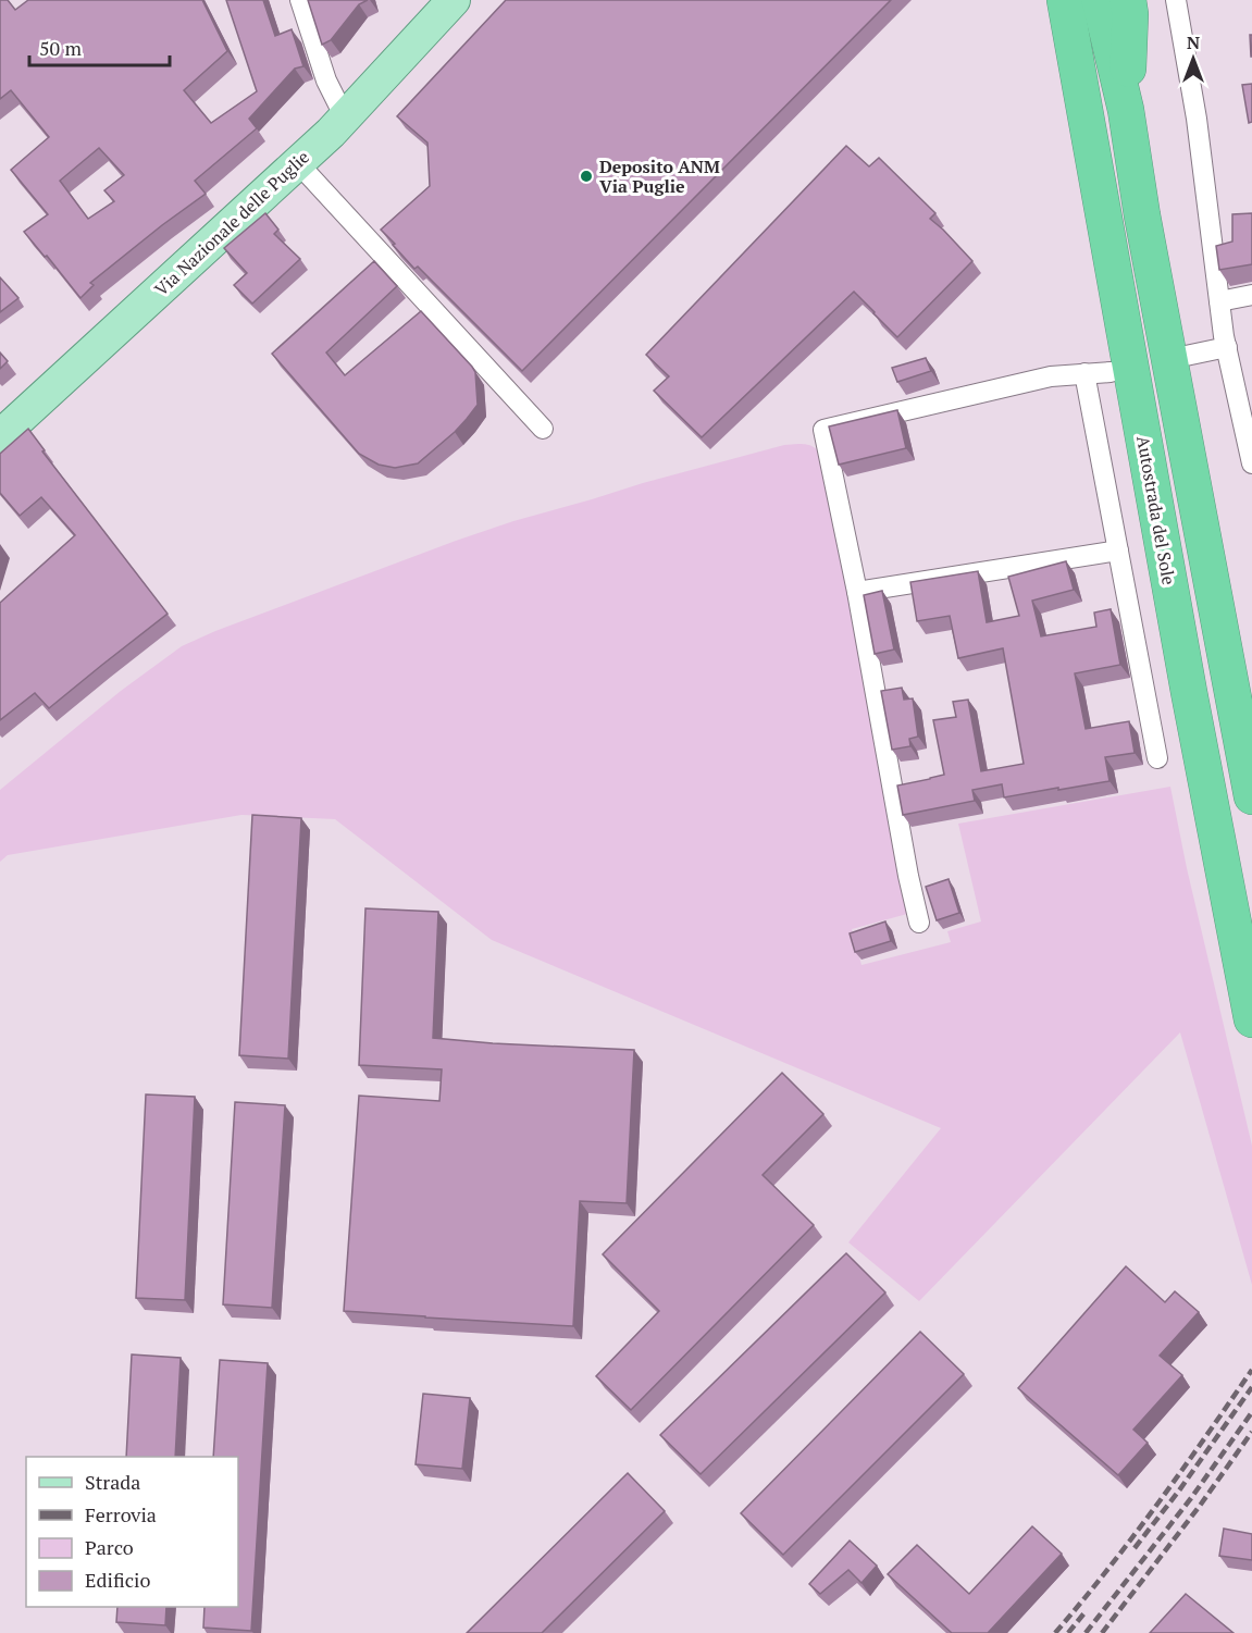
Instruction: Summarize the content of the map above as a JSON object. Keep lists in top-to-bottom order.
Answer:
{
  "streets": {
    "highway": ["Autostrada del Sole"],
    "main road": ["Via Nazionale delle Puglie"]
  },
  "places": ["Deposito ANM Via Puglie"],
  "legend": [
    "Strada",
    "Ferrovia",
    "Parco",
    "Edificio"
  ],
  "scale_bar": "50 m",
  "north": "top"
}
